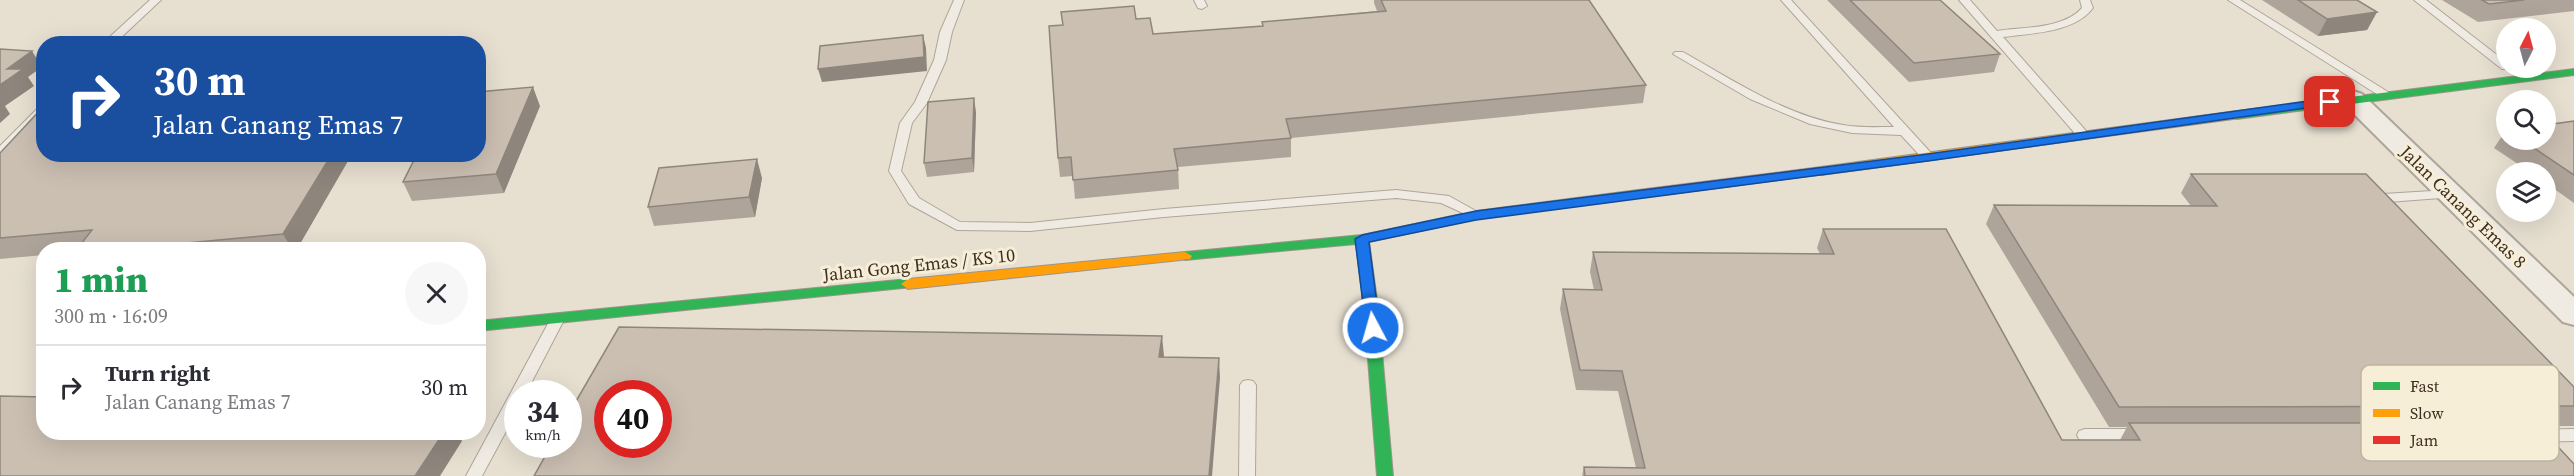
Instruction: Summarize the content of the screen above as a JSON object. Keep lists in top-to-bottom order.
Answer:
{
  "streets": {
    "street": ["Jalan Canang Emas 8", "Jalan Gong Emas / KS 10"]
  },
  "crossings": [
    ["Jalan Canang Emas 8", "Jalan Gong Emas / KS 10"]
  ],
  "legend": ["Fast", "Slow", "Jam"],
  "north": "top",
  "page": {
    "turn": ["30 m", "Jalan Canang Emas 7"],
    "heading": ["1 min", "300 m · 16:09"],
    "list": [
      {
        "name": "Turn right",
        "note": "Jalan Canang Emas 7",
        "value": "30 m"
      }
    ],
    "speed": "34 km/h",
    "limit": "40"
  }
}
